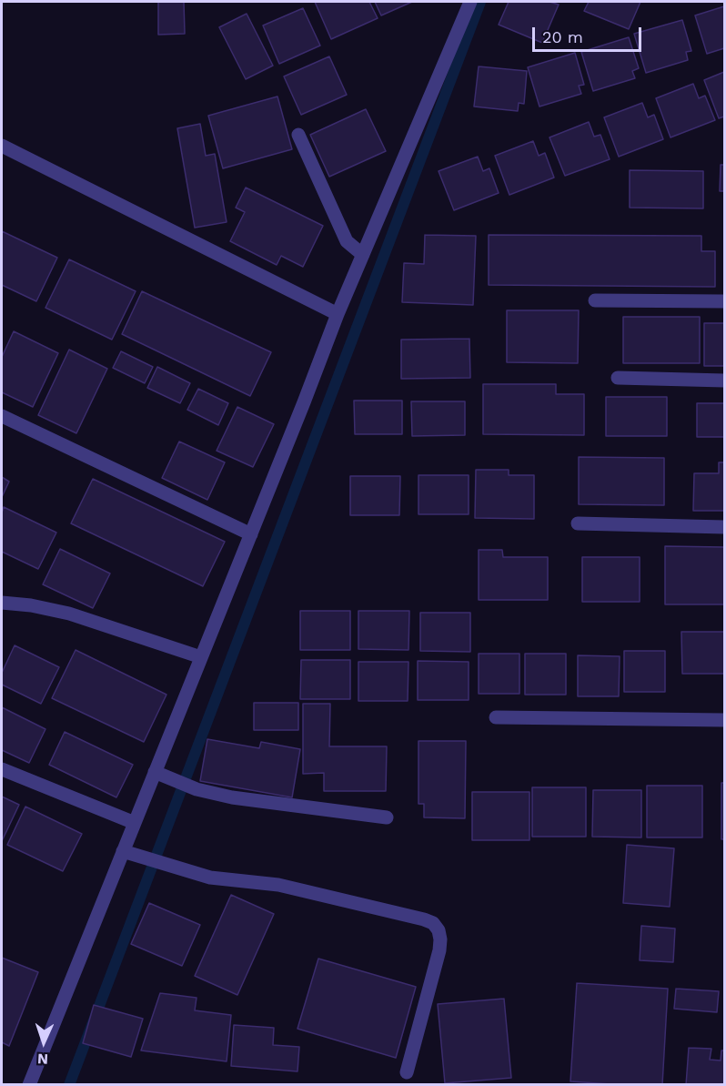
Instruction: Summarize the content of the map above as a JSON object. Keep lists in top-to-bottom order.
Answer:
{
  "scale_bar": "20 m",
  "north": "bottom"
}
